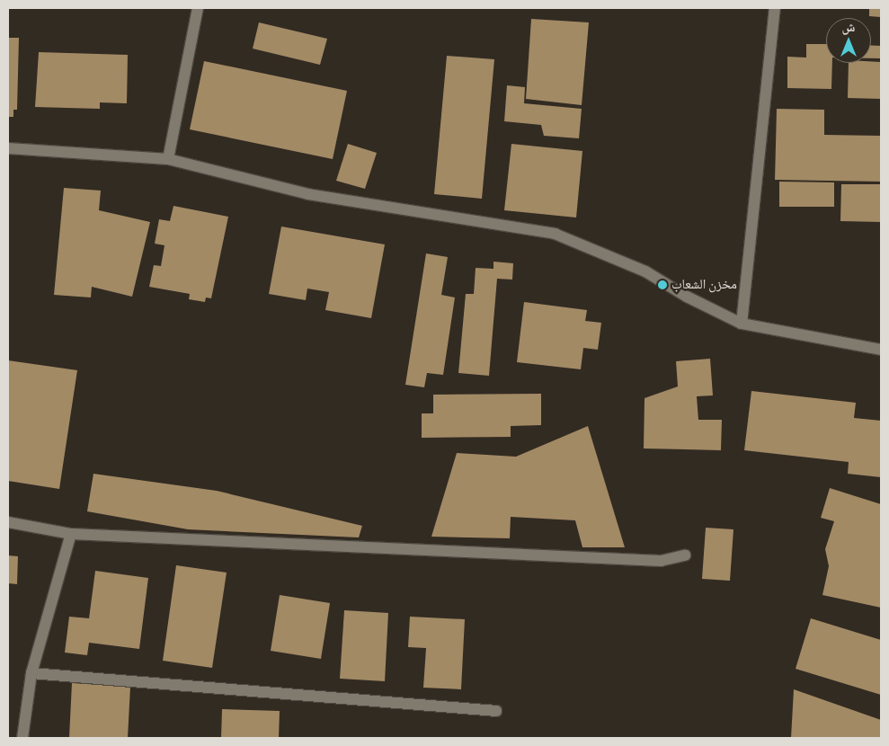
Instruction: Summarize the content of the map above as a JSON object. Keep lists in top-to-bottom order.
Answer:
{
  "places": ["مخزن الشعاب"],
  "north": "top"
}
